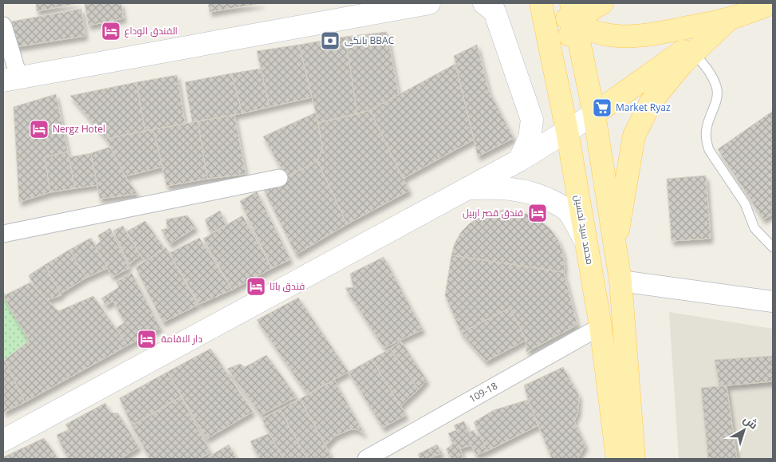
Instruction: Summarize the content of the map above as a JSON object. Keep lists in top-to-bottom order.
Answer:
{
  "streets": {
    "main road": ["محمد سید تحسین"],
    "street": ["109-18"]
  },
  "crossings": [
    ["محمد سید تحسین", "109-18"]
  ],
  "places": {
    "hotel": [
      "الفندق الوداع",
      "Nergz Hotel",
      "فندق قصر اربيل",
      "فندق باتا",
      "دار الاقامة"
    ],
    "bank": ["بانکی BBAC"],
    "supermarket": ["Market Ryaz"]
  },
  "north": "top right"
}
